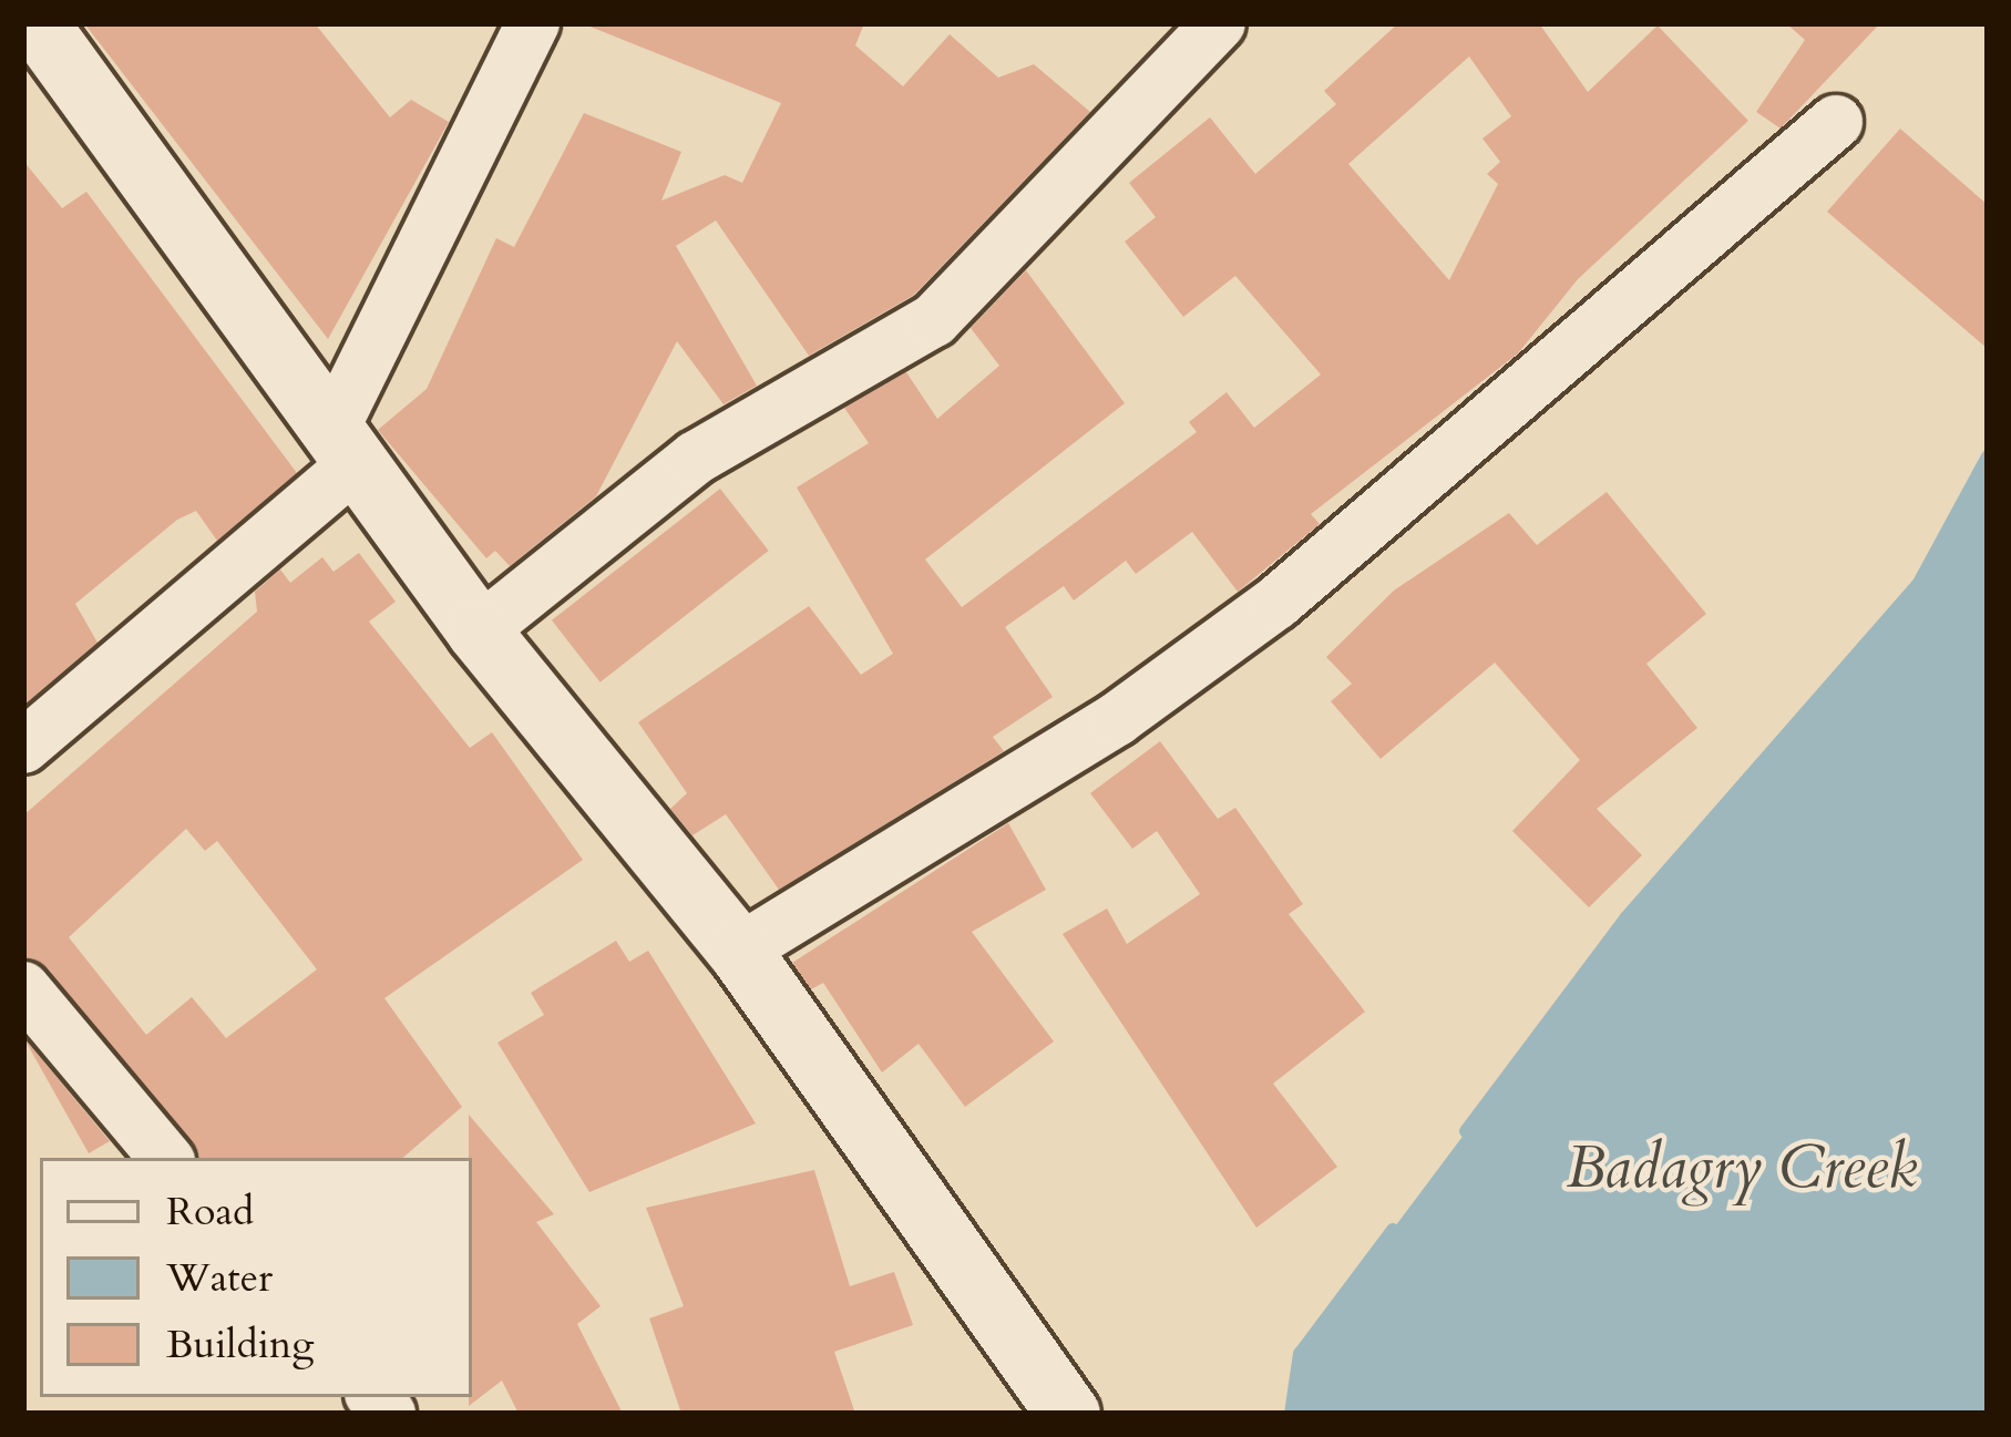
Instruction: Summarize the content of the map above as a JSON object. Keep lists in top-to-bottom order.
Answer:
{
  "water": ["Badagry Creek"],
  "legend": ["Road", "Water", "Building"]
}
